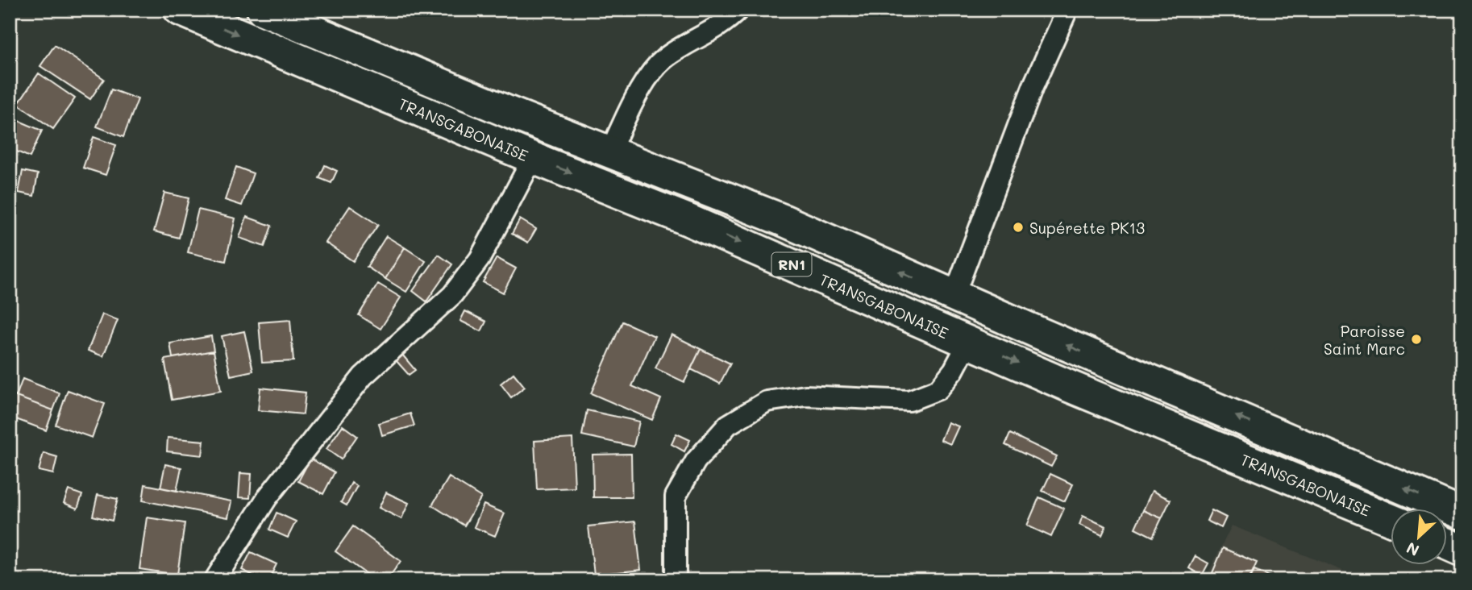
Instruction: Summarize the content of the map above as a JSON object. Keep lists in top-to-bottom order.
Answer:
{
  "streets": {
    "highway": ["TRANSGABONAISE", "RN1"]
  },
  "places": ["Supérette PK13", "Paroisse Saint Marc"],
  "north": "bottom left"
}
